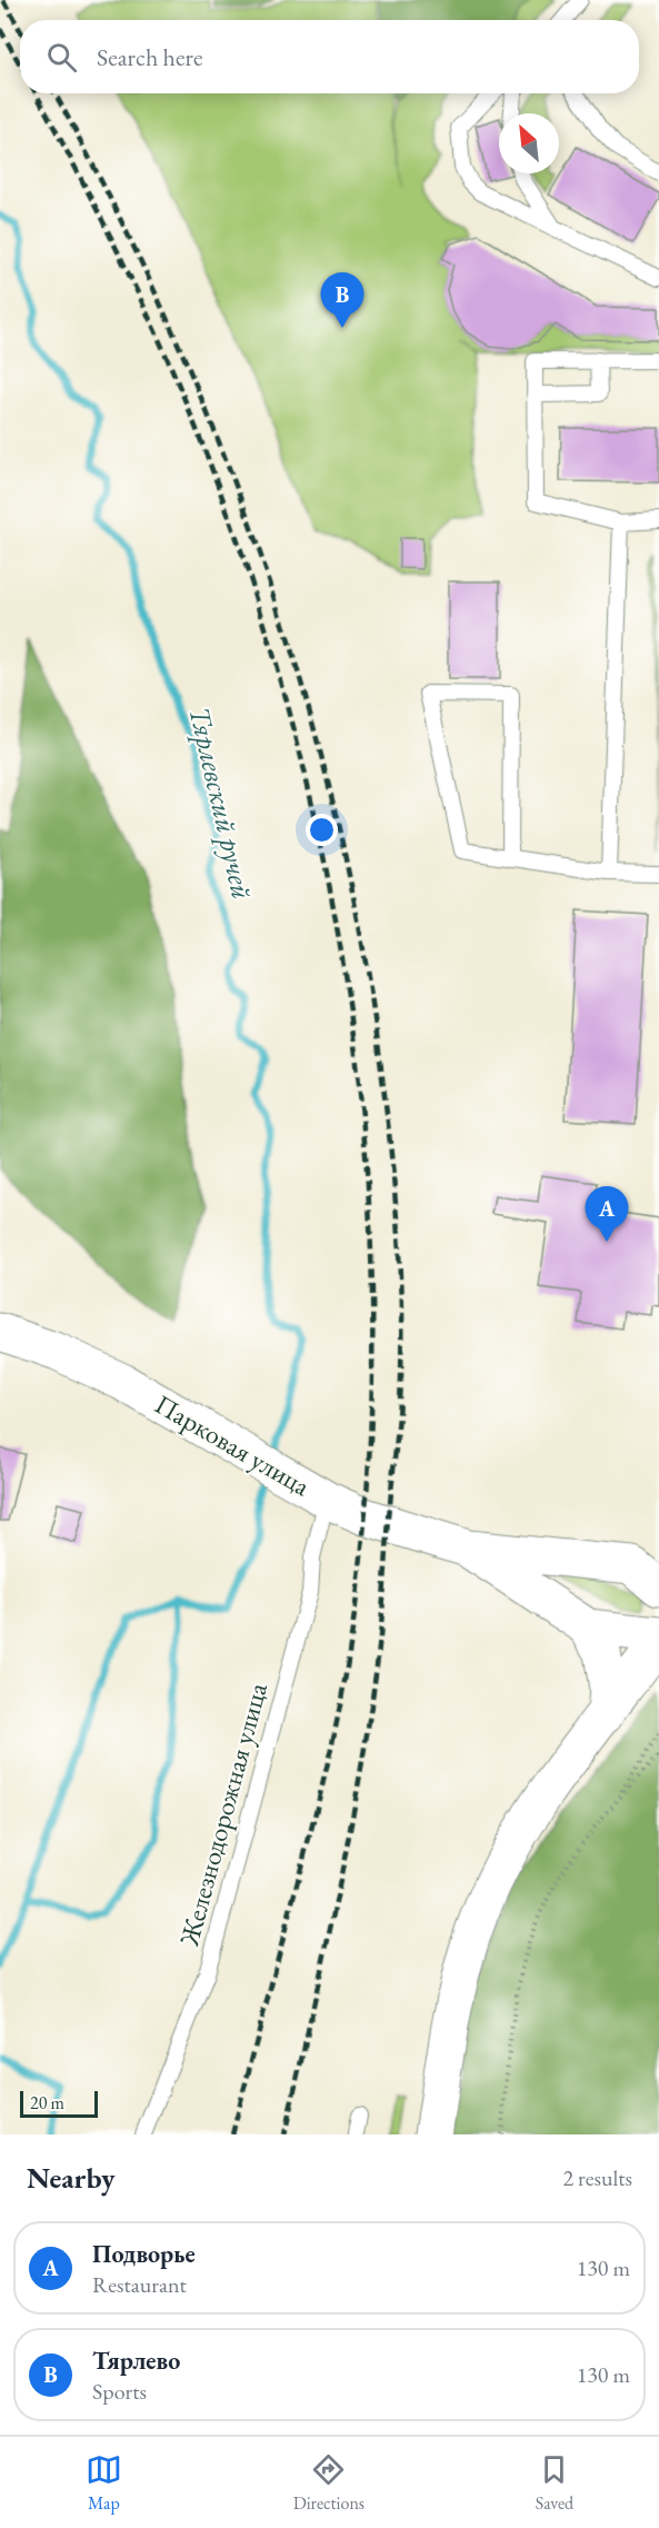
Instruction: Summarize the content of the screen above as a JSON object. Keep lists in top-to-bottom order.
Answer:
{
  "streets": {
    "main road": ["Парковая улица"],
    "lane": ["Железнодорожная улица"]
  },
  "crossings": [
    ["Парковая улица", "Железнодорожная улица"]
  ],
  "water": ["Тярлевский ручей"],
  "scale_bar": "20 m",
  "north": "top left",
  "page": {
    "search": "Search here",
    "pins": ["B", "A"],
    "scale": "20 m",
    "heading": ["Nearby", "2 results"],
    "list": [
      {
        "mark": "A",
        "name": "Подворье",
        "note": "Restaurant",
        "value": "130 m"
      },
      {
        "mark": "B",
        "name": "Тярлево",
        "note": "Sports",
        "value": "130 m"
      }
    ],
    "nav": ["Map", "Directions", "Saved"]
  }
}
